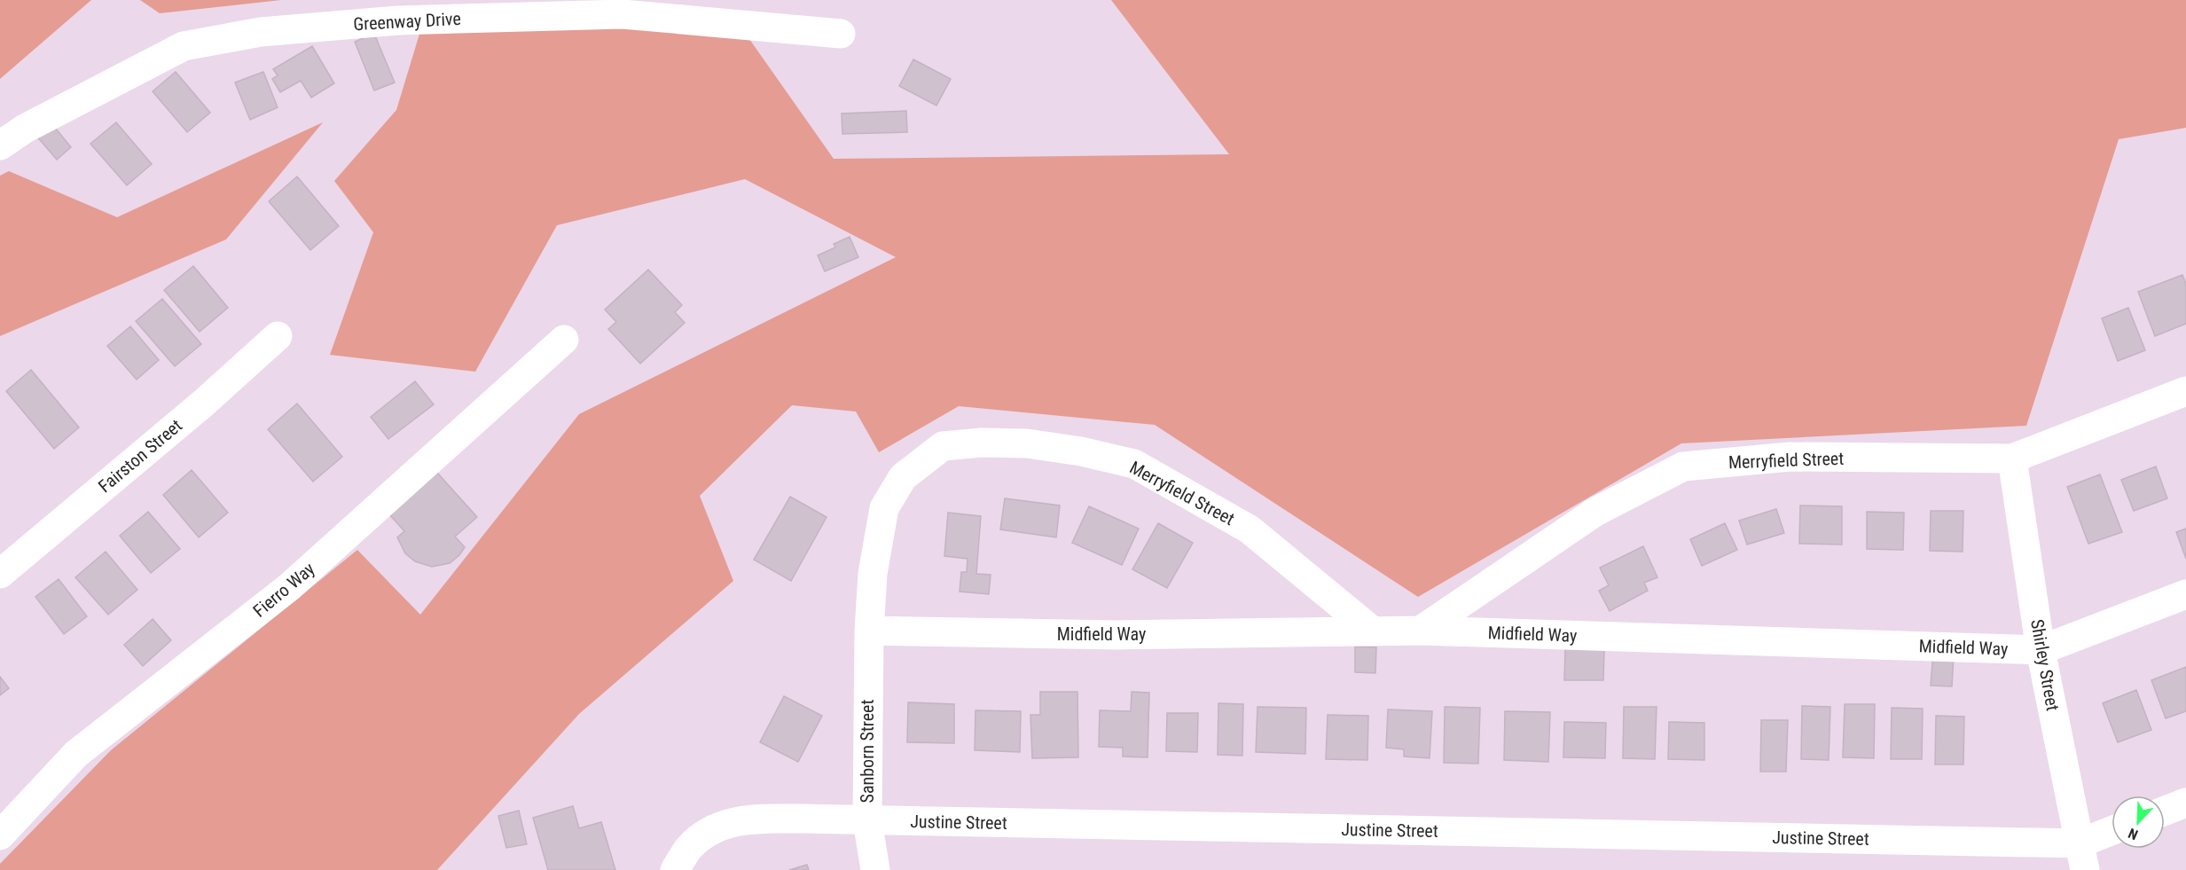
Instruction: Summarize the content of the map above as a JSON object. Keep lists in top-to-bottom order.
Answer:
{
  "streets": {
    "street": [
      "Greenway Drive",
      "Fairston Street",
      "Merryfield Street",
      "Fierro Way",
      "Midfield Way",
      "Shirley Street",
      "Sanborn Street",
      "Justine Street"
    ]
  },
  "crossings": [
    ["Merryfield Street", "Midfield Way"],
    ["Merryfield Street", "Shirley Street"],
    ["Merryfield Street", "Sanborn Street"],
    ["Midfield Way", "Shirley Street"],
    ["Midfield Way", "Sanborn Street"],
    ["Shirley Street", "Justine Street"],
    ["Sanborn Street", "Justine Street"]
  ],
  "north": "bottom left"
}
